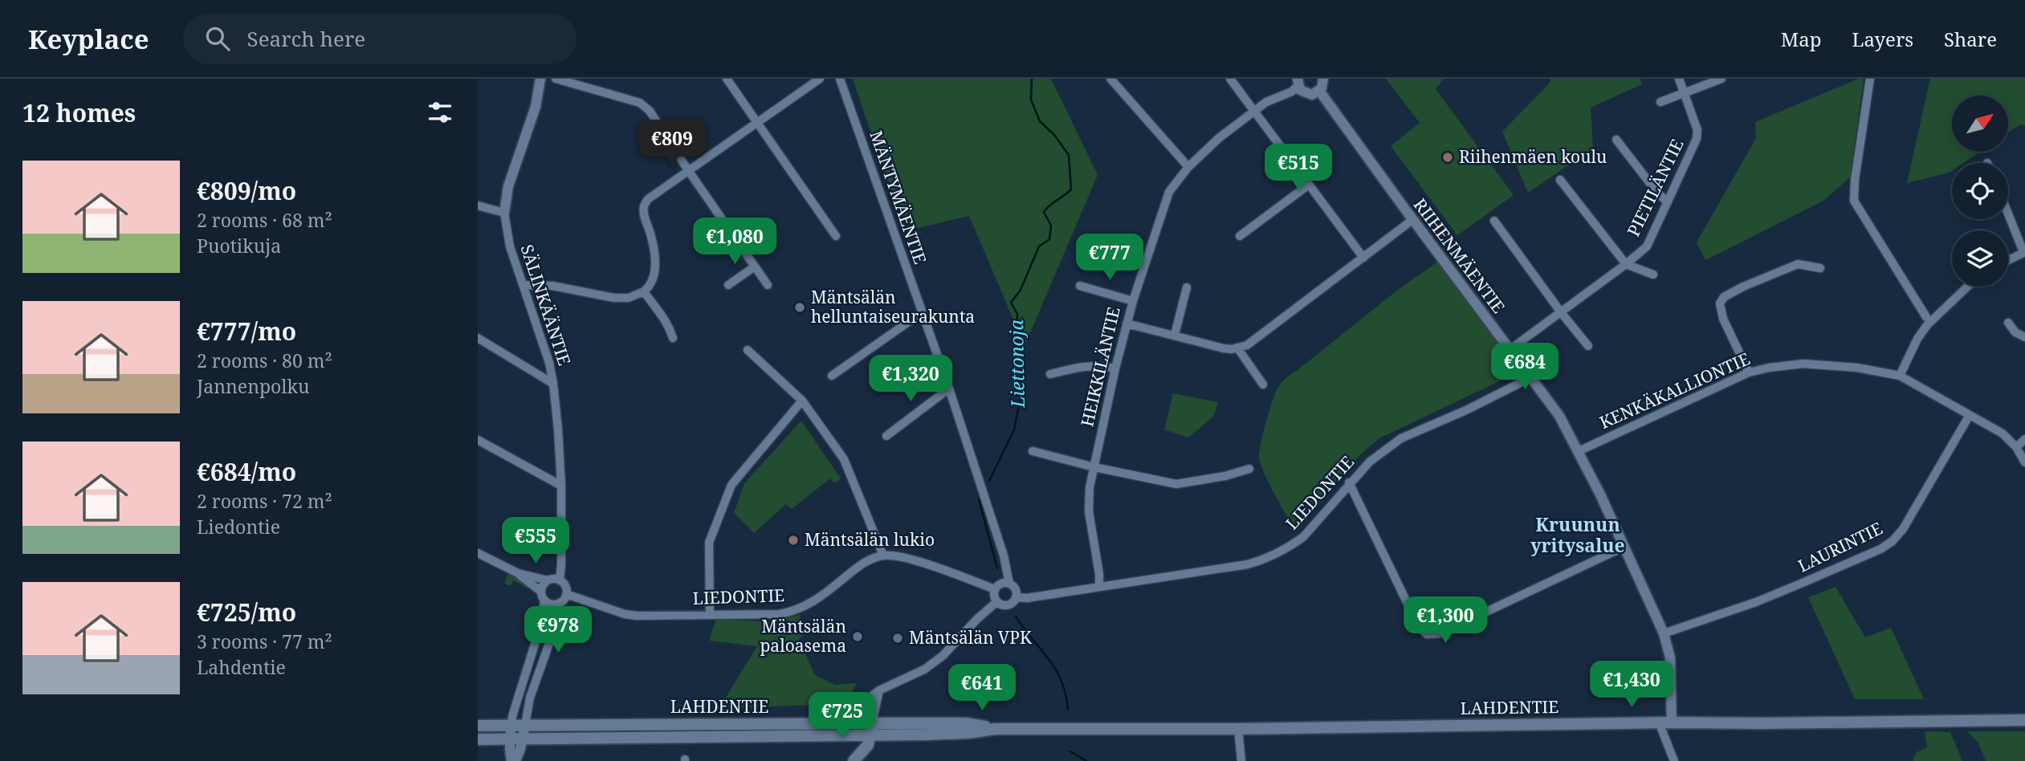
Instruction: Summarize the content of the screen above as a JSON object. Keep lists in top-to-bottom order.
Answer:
{
  "streets": {
    "main road": ["LAHDENTIE"],
    "street": [
      "PIETILÄNTIE",
      "MÄNTYMÄENTIE",
      "RIIHENMÄENTIE",
      "SÄLINKÄÄNTIE",
      "HEIKKILÄNTIE",
      "KENKÄKALLIONTIE",
      "LIEDONTIE",
      "LAURINTIE"
    ]
  },
  "crossings": [
    ["PIETILÄNTIE", "RIIHENMÄENTIE"],
    ["MÄNTYMÄENTIE", "LIEDONTIE"],
    ["RIIHENMÄENTIE", "KENKÄKALLIONTIE"],
    ["RIIHENMÄENTIE", "LIEDONTIE"],
    ["RIIHENMÄENTIE", "LAURINTIE"],
    ["RIIHENMÄENTIE", "LAHDENTIE"],
    ["SÄLINKÄÄNTIE", "LIEDONTIE"],
    ["HEIKKILÄNTIE", "LIEDONTIE"],
    ["KENKÄKALLIONTIE", "LAURINTIE"]
  ],
  "districts": ["Kruunun yritysalue"],
  "water": ["Liettonoja"],
  "places": [
    "Riihenmäen koulu",
    "Mäntsälän helluntaiseurakunta",
    "Mäntsälän lukio",
    "Mäntsälän paloasema",
    "Mäntsälän VPK"
  ],
  "north": "top right",
  "page": {
    "header": "Keyplace",
    "search": "Search here",
    "nav": ["Map", "Layers", "Share"],
    "heading": "12 homes",
    "price": [
      "€809",
      "€515",
      "€1,080",
      "€777",
      "€684",
      "€1,320",
      "€555",
      "€1,300",
      "€978",
      "€1,430",
      "€641",
      "€725"
    ],
    "list": [
      {
        "name": "€809/mo",
        "note": "2 rooms · 68 m² · Puotikuja"
      },
      {
        "name": "€777/mo",
        "note": "2 rooms · 80 m² · Jannenpolku"
      },
      {
        "name": "€684/mo",
        "note": "2 rooms · 72 m² · Liedontie"
      },
      {
        "name": "€725/mo",
        "note": "3 rooms · 77 m² · Lahdentie"
      }
    ]
  }
}
